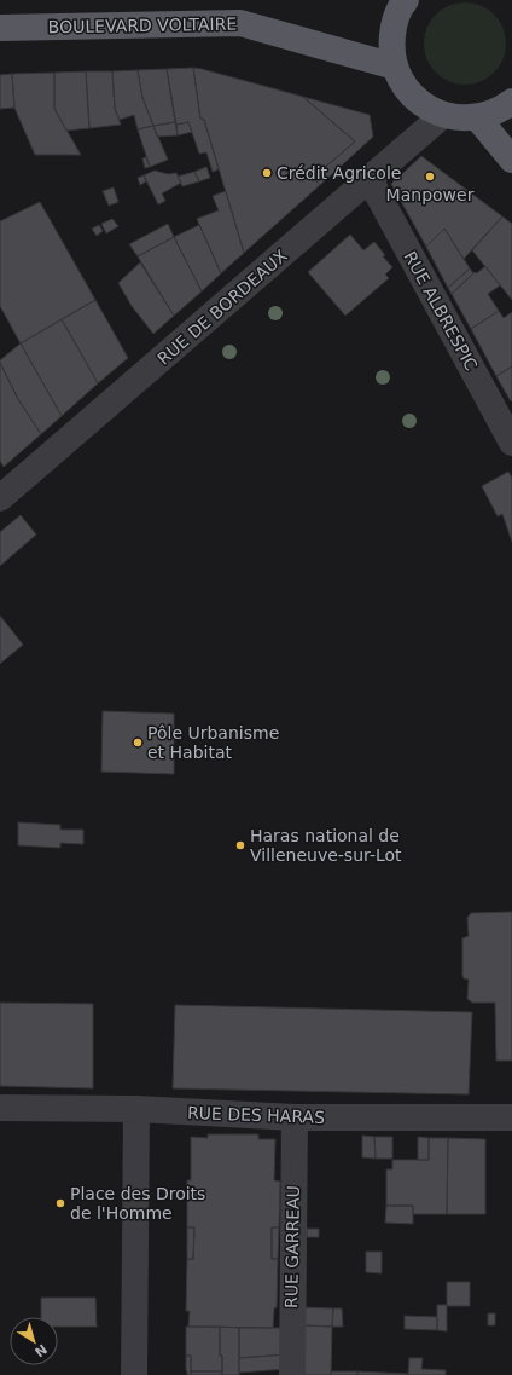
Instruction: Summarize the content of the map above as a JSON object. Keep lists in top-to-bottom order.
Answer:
{
  "streets": {
    "main road": ["BOULEVARD VOLTAIRE"],
    "street": [
      "RUE DE BORDEAUX",
      "RUE ALBRESPIC",
      "RUE DES HARAS",
      "RUE GARREAU"
    ]
  },
  "crossings": [
    ["RUE DE BORDEAUX", "RUE ALBRESPIC"],
    ["RUE DES HARAS", "RUE GARREAU"]
  ],
  "places": [
    "Crédit Agricole",
    "Manpower",
    "Pôle Urbanisme et Habitat",
    "Haras national de Villeneuve-sur-Lot",
    "Place des Droits de l'Homme"
  ],
  "north": "bottom right"
}
